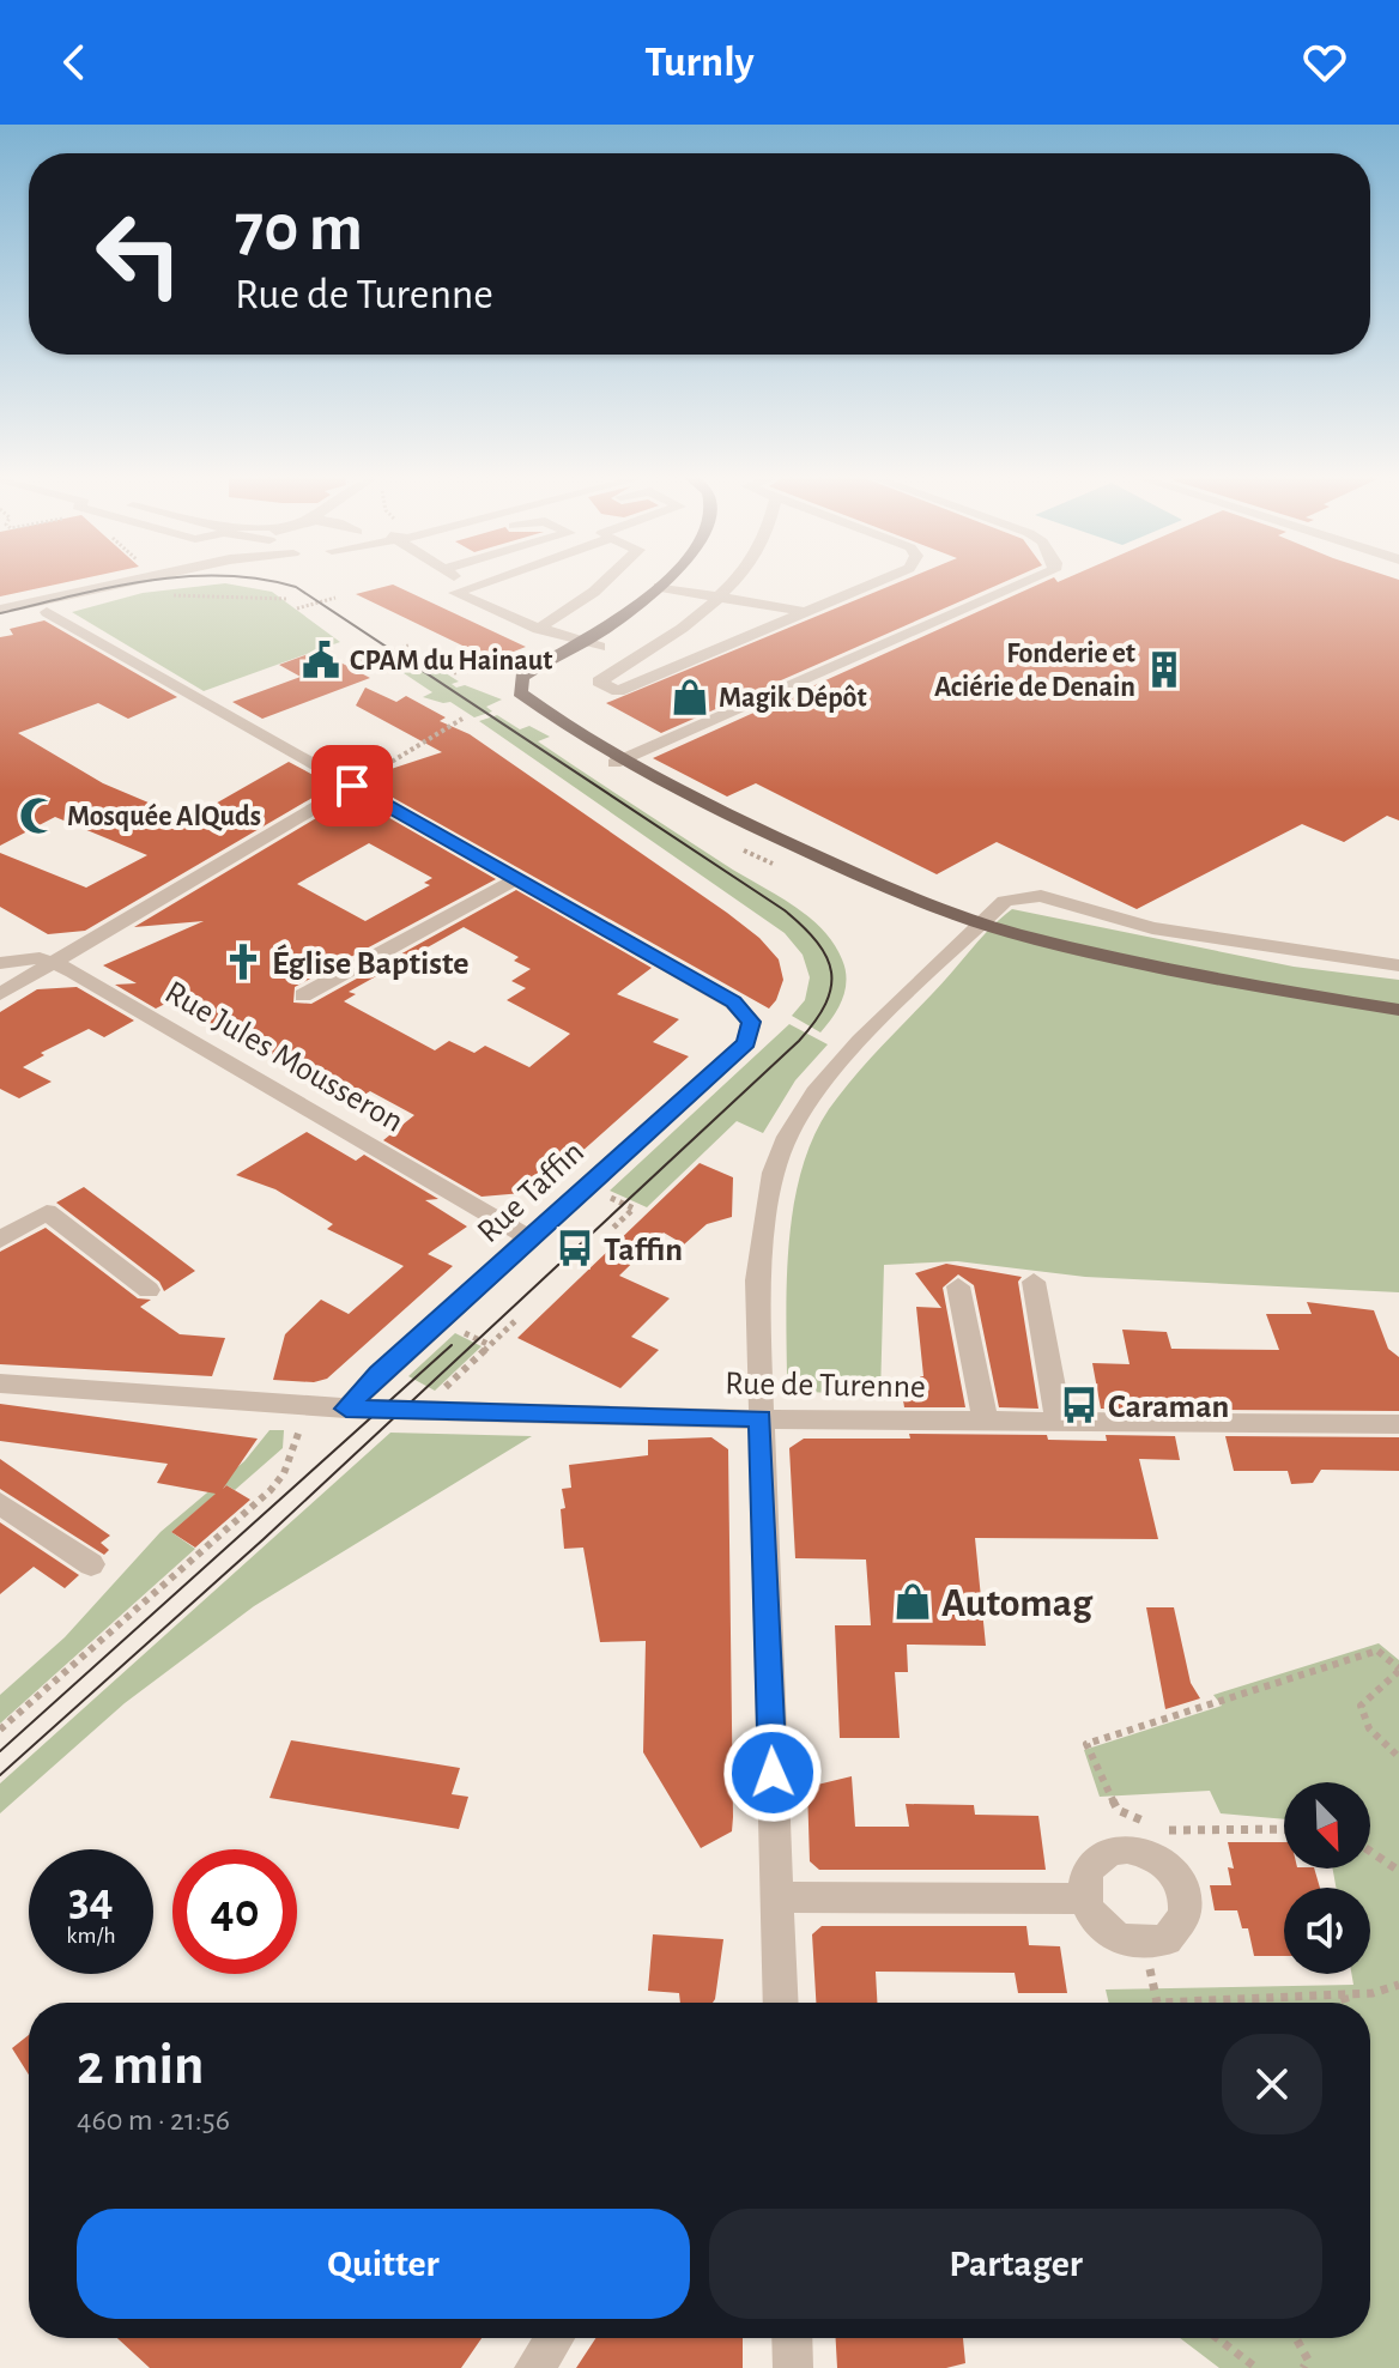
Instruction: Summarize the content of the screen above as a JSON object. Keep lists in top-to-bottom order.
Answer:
{
  "streets": {
    "street": ["Rue Jules Mousseron", "Rue Taffin", "Rue de Turenne"]
  },
  "crossings": [
    ["Rue Jules Mousseron", "Rue Taffin"],
    ["Rue Taffin", "Rue de Turenne"]
  ],
  "places": {
    "public building": ["CPAM du Hainaut"],
    "building": ["Fonderie et Aciérie de Denain"],
    "shop": ["Magik Dépôt", "Automag"],
    "mosque": ["Mosquée AlQuds"],
    "church": ["Église Baptiste"],
    "bus stop": ["Taffin", "Caraman"]
  },
  "north": "bottom right",
  "page": {
    "header": "Turnly",
    "turn": ["70 m", "Rue de Turenne"],
    "speed": "34 km/h",
    "limit": "40",
    "heading": ["2 min", "460 m · 21:56"],
    "buttons": ["Quitter", "Partager"]
  }
}
